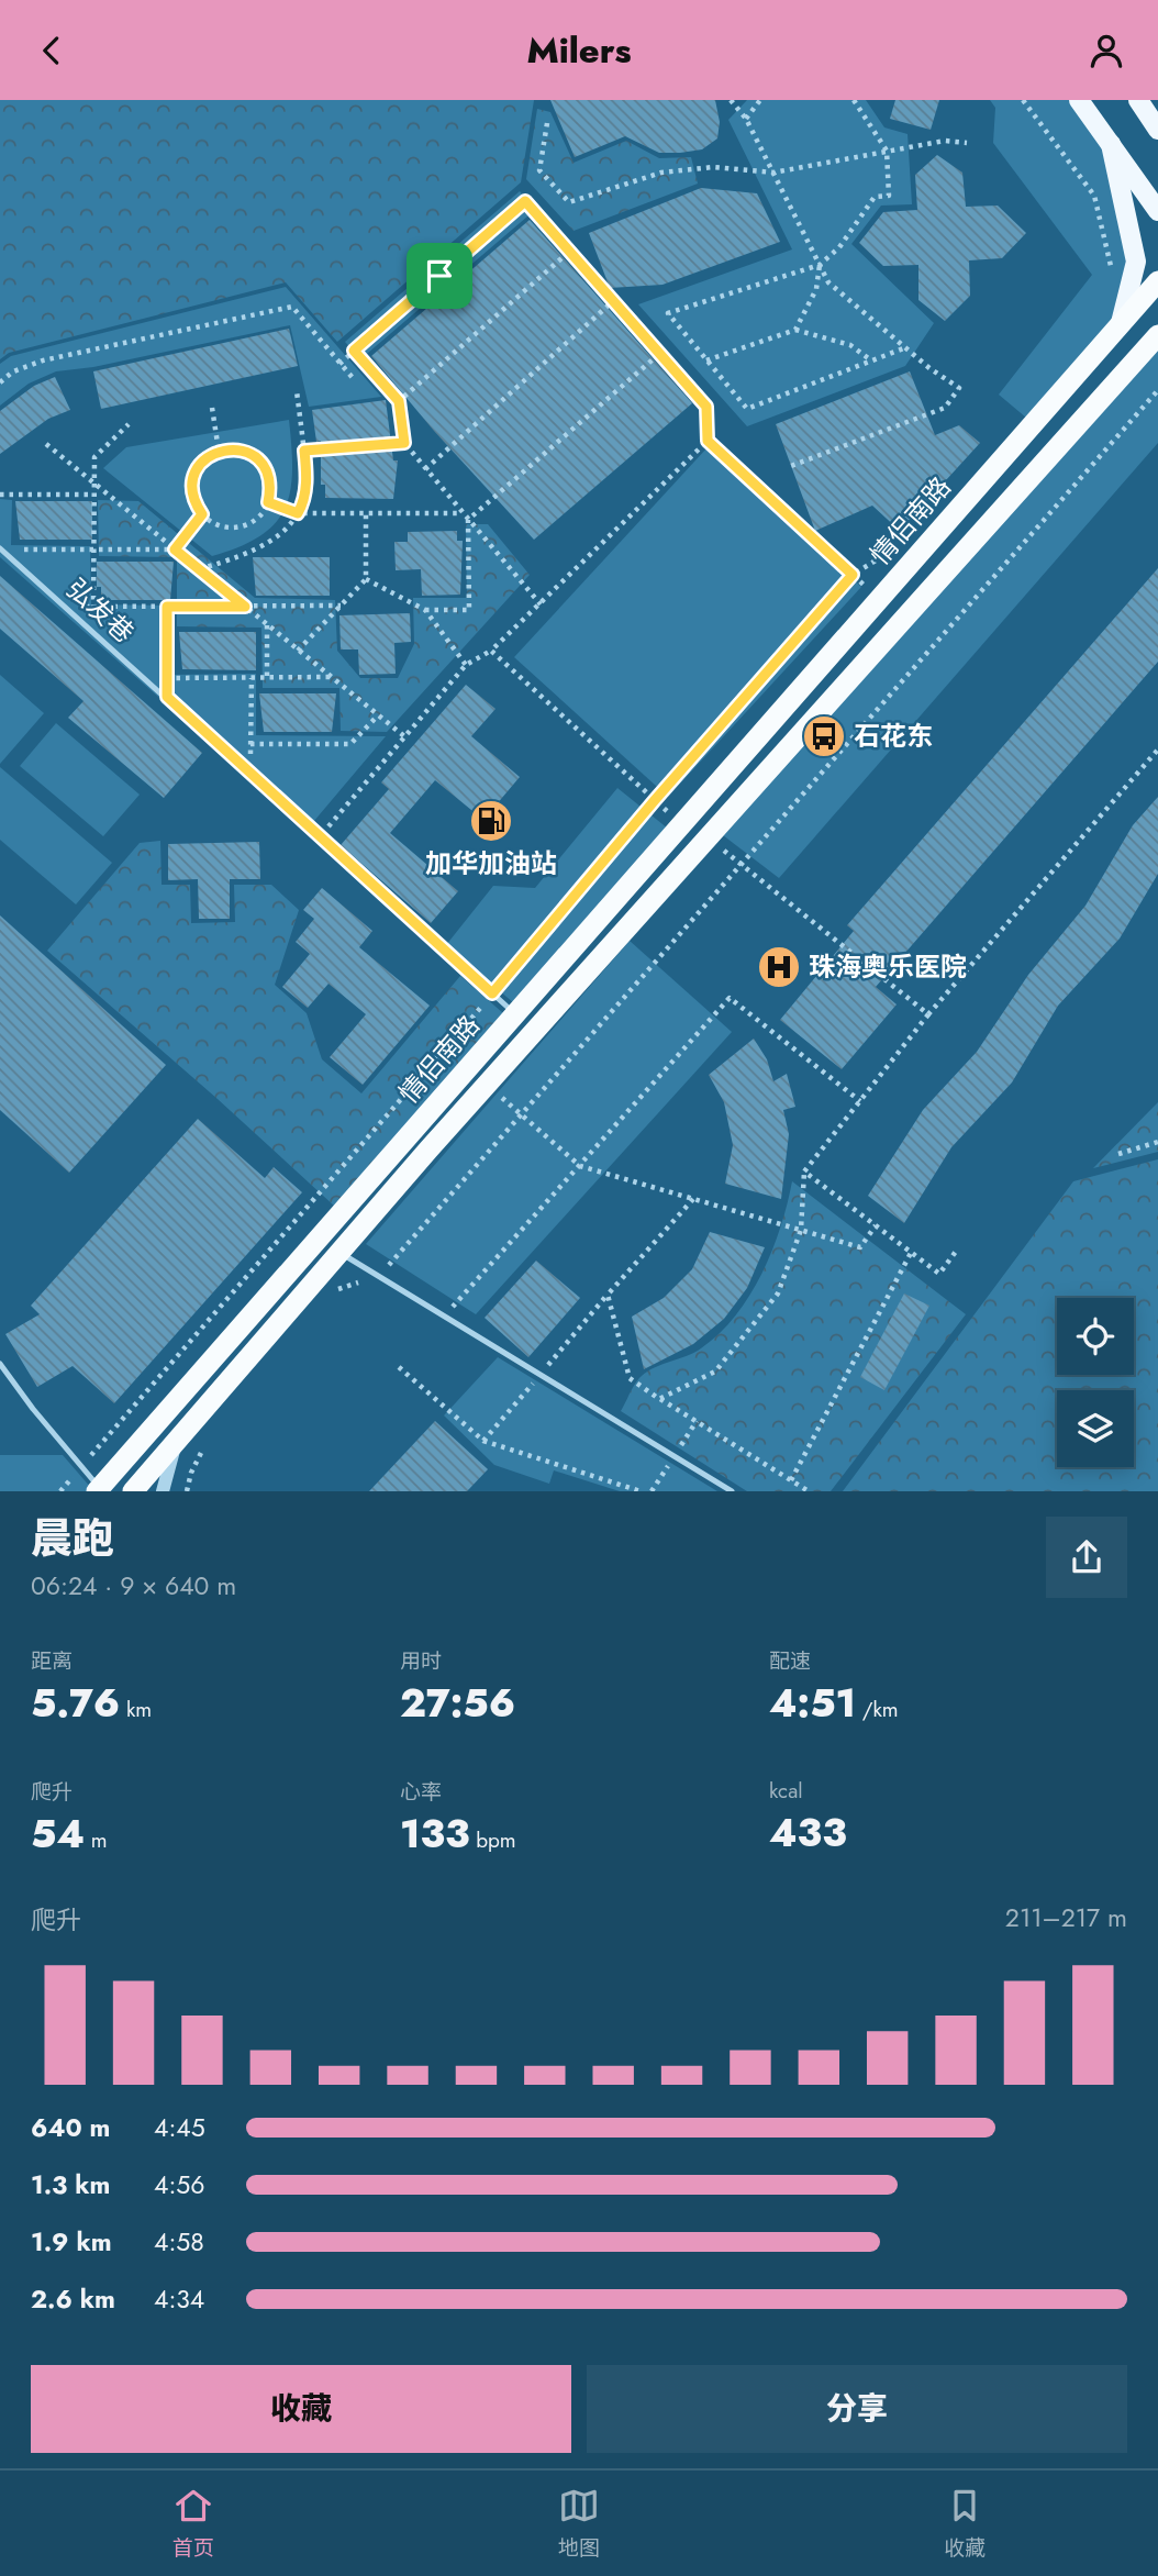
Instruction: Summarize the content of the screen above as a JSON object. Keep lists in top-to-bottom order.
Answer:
{
  "streets": {
    "highway": ["情侣南路"],
    "lane": ["弘发巷"]
  },
  "crossings": [
    ["情侣南路", "弘发巷"]
  ],
  "places": {
    "bus stop": ["石花东"],
    "fuel station": ["加华加油站"],
    "hospital": ["珠海奥乐医院"]
  },
  "page": {
    "header": "Milers",
    "heading": ["晨跑", "06:24 · 9 × 640 m"],
    "stats": [
      ["距离", "5.76 km"],
      ["用时", "27:56"],
      ["配速", "4:51 /km"],
      ["爬升", "54 m"],
      ["心率", "133 bpm"],
      ["kcal", "433"]
    ],
    "chart": ["爬升", "211–217 m"],
    "list": [
      {
        "name": "640 m",
        "note": "4:45"
      },
      {
        "name": "1.3 km",
        "note": "4:56"
      },
      {
        "name": "1.9 km",
        "note": "4:58"
      },
      {
        "name": "2.6 km",
        "note": "4:34"
      }
    ],
    "buttons": ["收藏", "分享"],
    "tabs": ["首页", "地图", "收藏"]
  }
}
